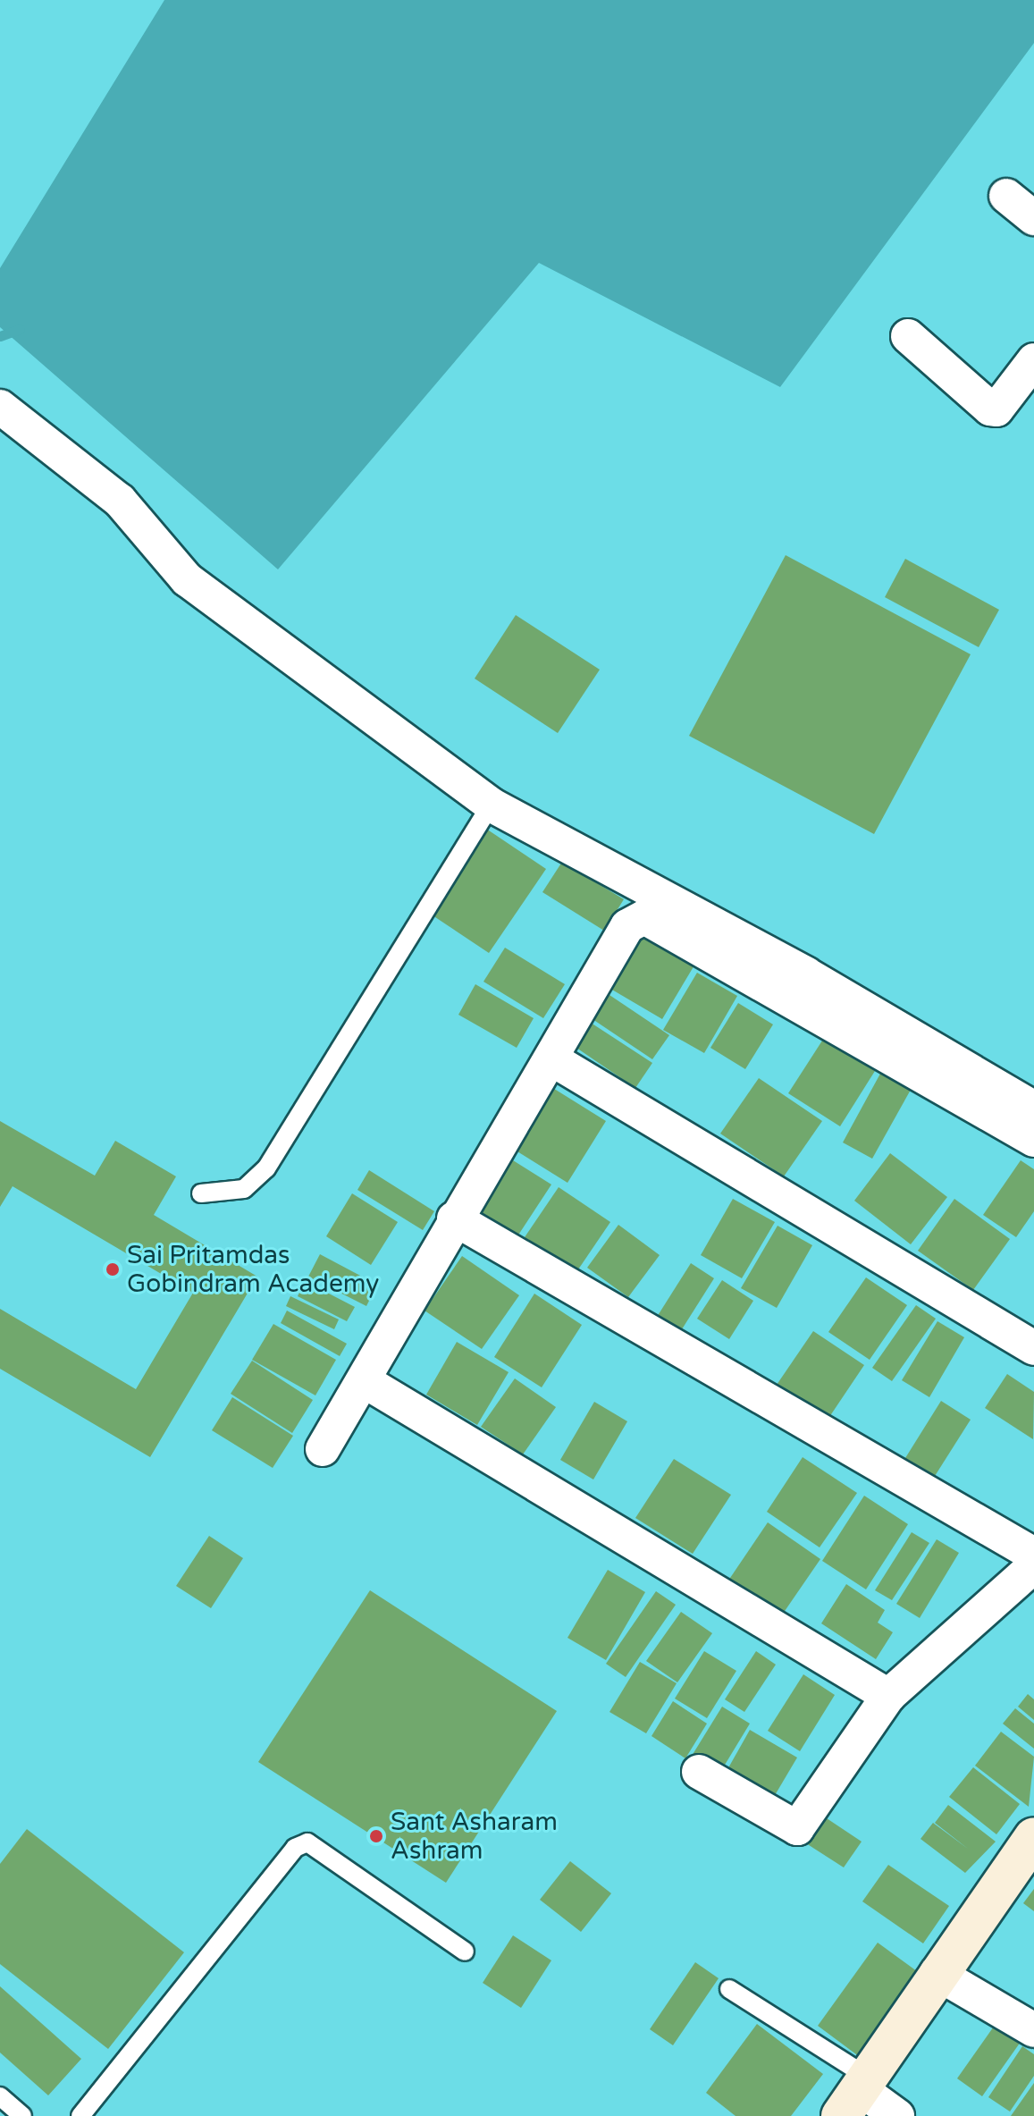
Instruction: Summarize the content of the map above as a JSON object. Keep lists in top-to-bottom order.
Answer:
{
  "places": ["Sai Pritamdas Gobindram Academy", "Sant Asharam Ashram"]
}
